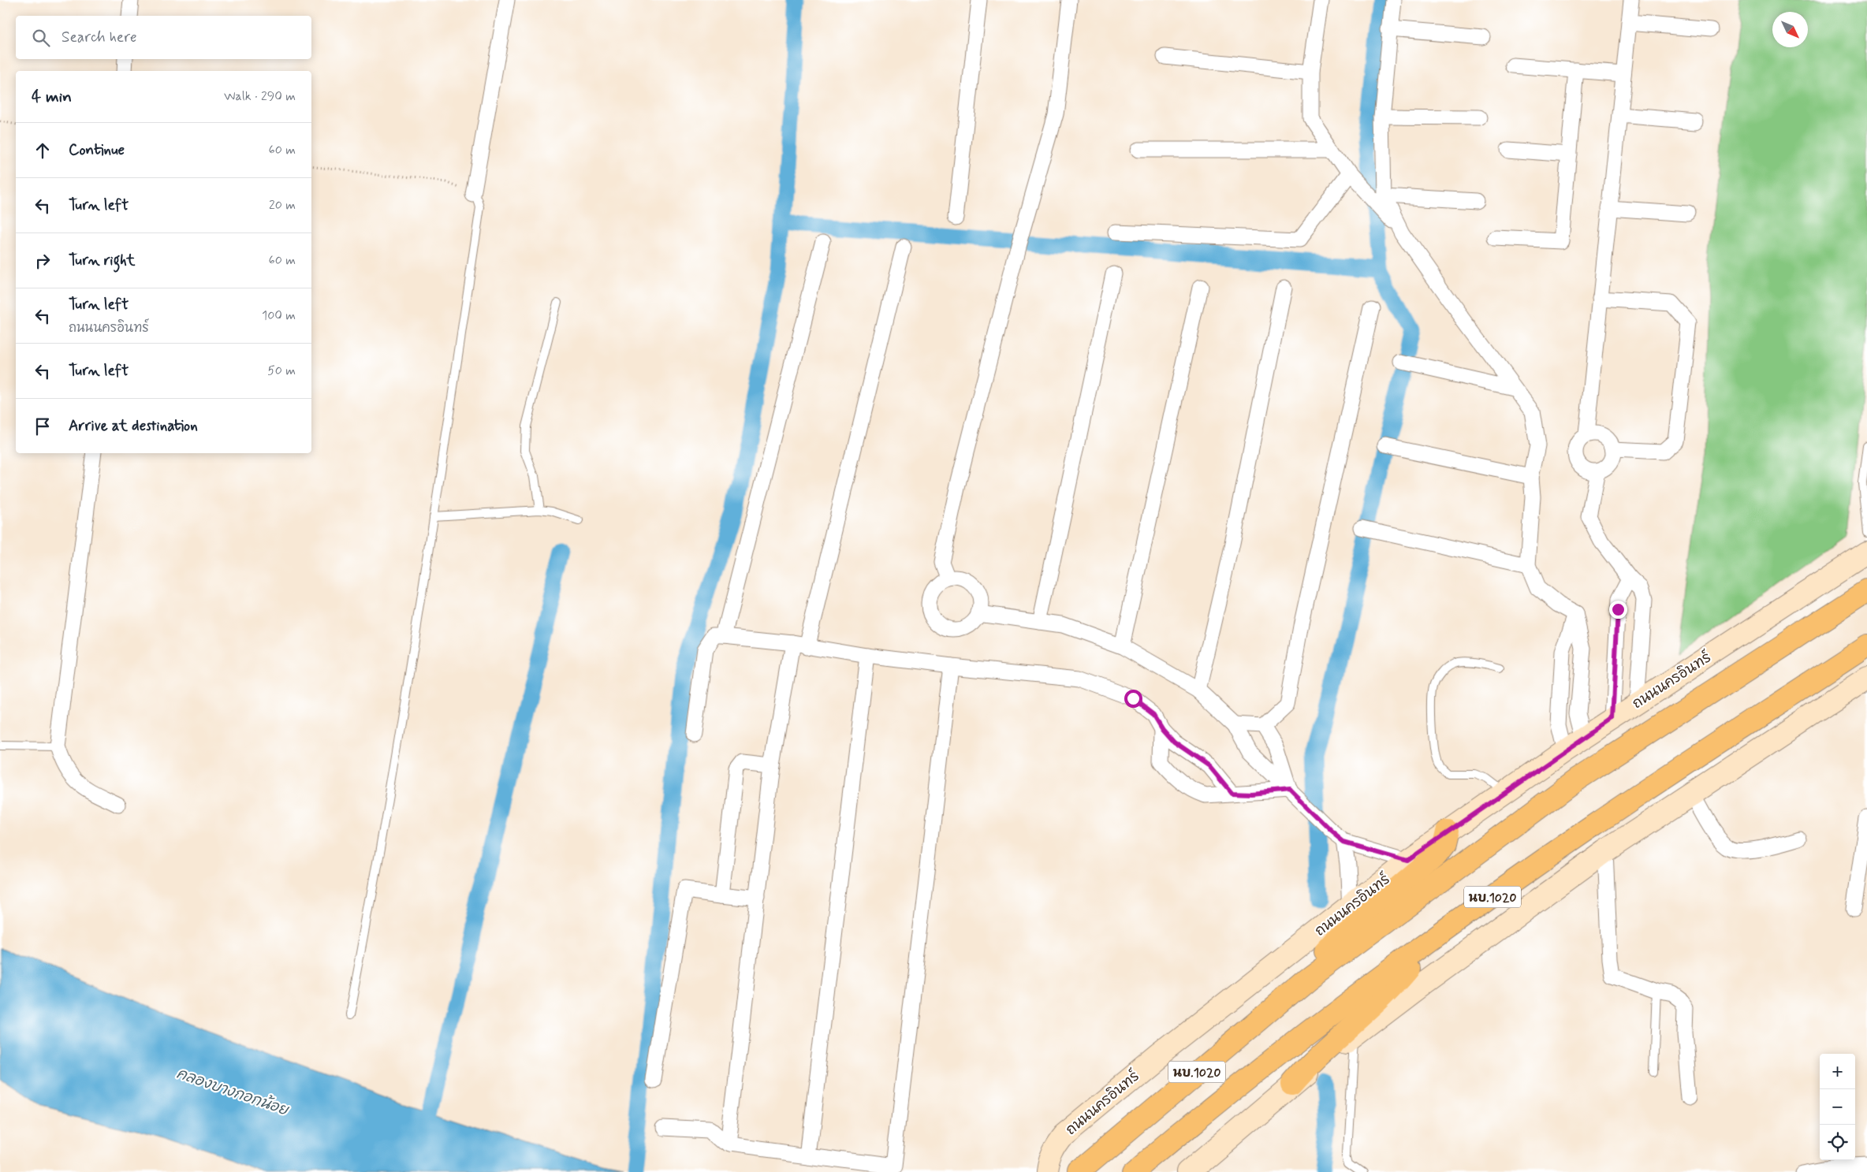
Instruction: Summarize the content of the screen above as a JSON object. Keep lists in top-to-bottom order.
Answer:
{
  "streets": {
    "main road": ["ถนนนครอินทร์", "นบ.1020"]
  },
  "water": ["คลองบางกอกน้อย"],
  "north": "bottom right",
  "page": {
    "search": "Search here",
    "heading": ["4 min", "Walk · 290 m"],
    "list": [
      ["Continue", "60 m"],
      ["Turn left", "20 m"],
      ["Turn right", "60 m"],
      ["Turn left", "ถนนนครอินทร์", "100 m"],
      ["Turn left", "50 m"],
      "Arrive at destination"
    ],
    "map_buttons": ["+", "−"]
  }
}
